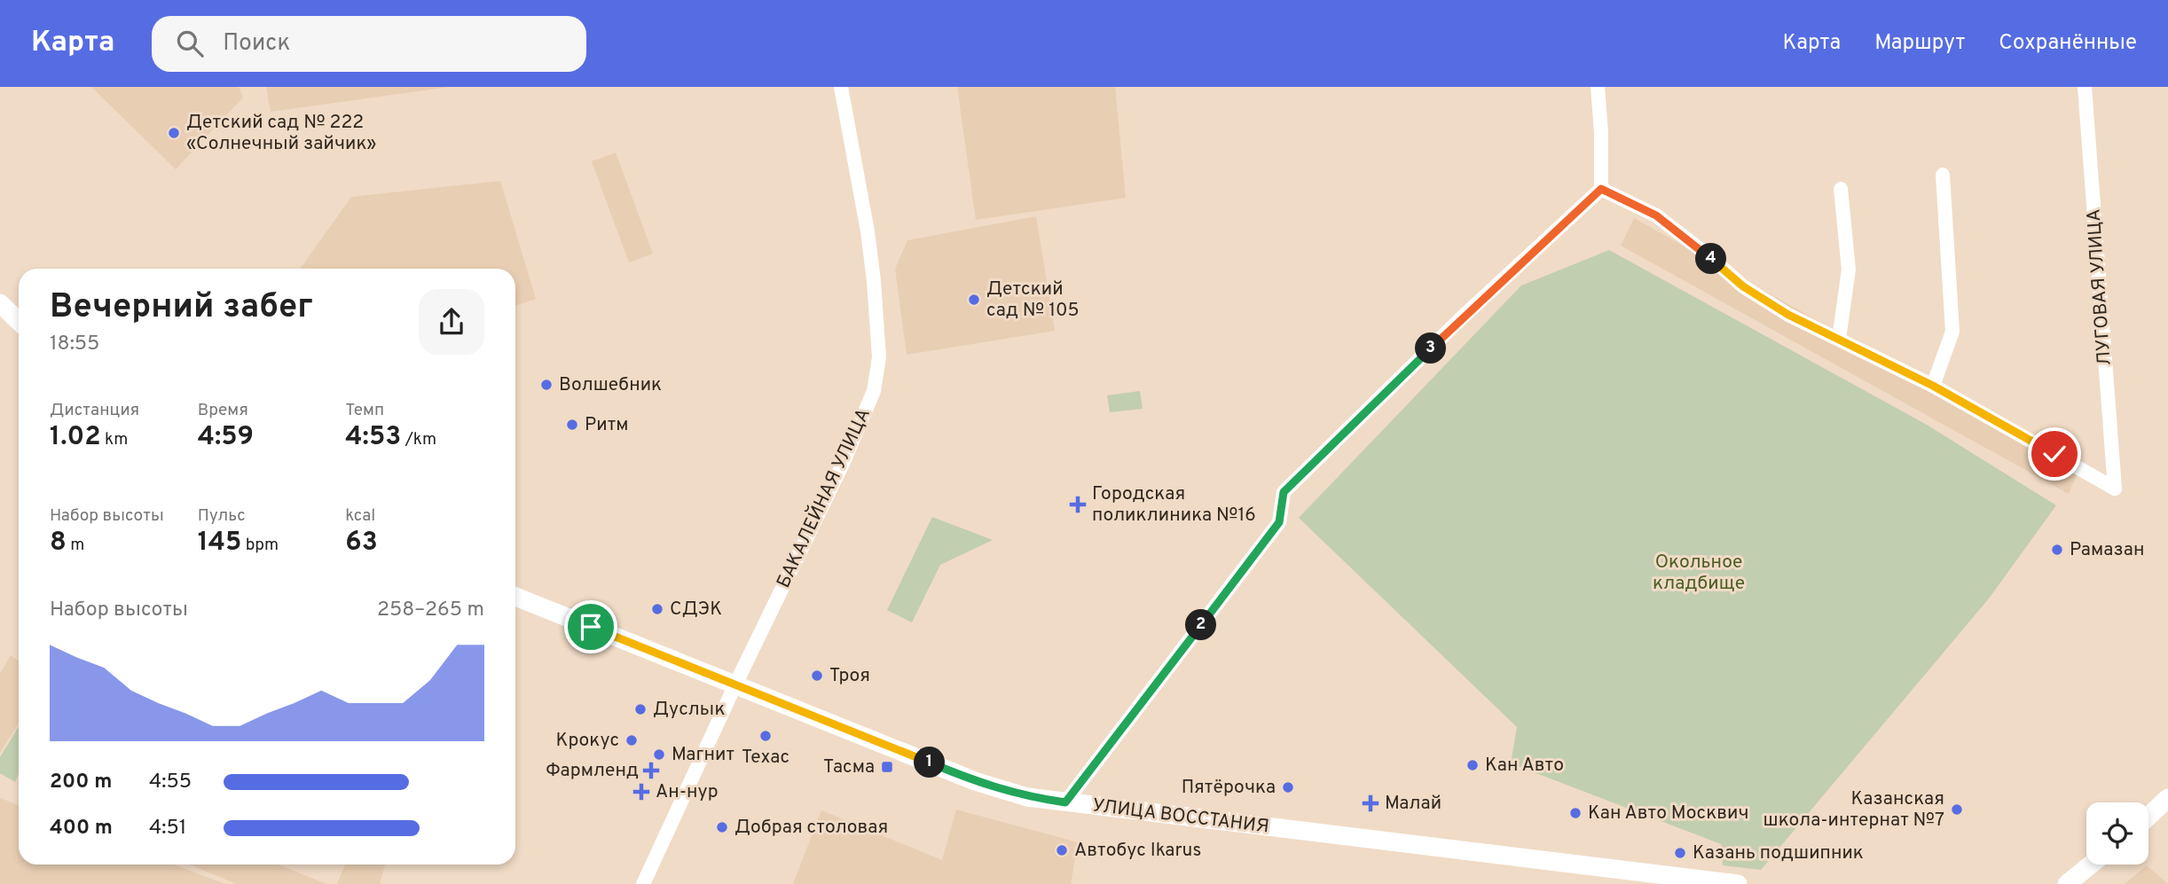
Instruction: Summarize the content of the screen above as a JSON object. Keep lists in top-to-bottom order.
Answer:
{
  "streets": {
    "main road": ["УЛИЦА ВОССТАНИЯ"],
    "street": ["ЛУГОВАЯ УЛИЦА", "БАКАЛЕЙНАЯ УЛИЦА"]
  },
  "crossings": [
    ["БАКАЛЕЙНАЯ УЛИЦА", "УЛИЦА ВОССТАНИЯ"]
  ],
  "parks": ["Окольное кладбище"],
  "places": {
    "other": [
      "Детский сад № 222 «Солнечный зайчик»",
      "Детский сад № 105",
      "Волшебник",
      "Ритм",
      "Рамазан",
      "СДЭК",
      "Троя",
      "Дуслык",
      "Техас",
      "Крокус",
      "Магнит",
      "Кан Авто",
      "Пятёрочка",
      "Казанская школа-интернат №7",
      "Кан Авто Москвич",
      "Добрая столовая",
      "Автобус Ikarus",
      "Казань подшипник"
    ],
    "health": [
      "Городская поликлиника №16",
      "Фармленд",
      "Ан-нур",
      "Малай"
    ],
    "transit": ["Тасма"]
  },
  "page": {
    "header": "Карта",
    "search": "Поиск",
    "nav": ["Карта", "Маршрут", "Сохранённые"],
    "pins": [
      "4",
      "3",
      "2",
      "1"
    ],
    "heading": ["Вечерний забег", "18:55"],
    "stats": [
      ["Дистанция", "1.02 km"],
      ["Время", "4:59"],
      ["Темп", "4:53 /km"],
      ["Набор высоты", "8 m"],
      ["Пульс", "145 bpm"],
      ["kcal", "63"]
    ],
    "chart": ["Набор высоты", "258–265 m"],
    "list": [
      {
        "name": "200 m",
        "note": "4:55"
      },
      {
        "name": "400 m",
        "note": "4:51"
      }
    ]
  }
}
